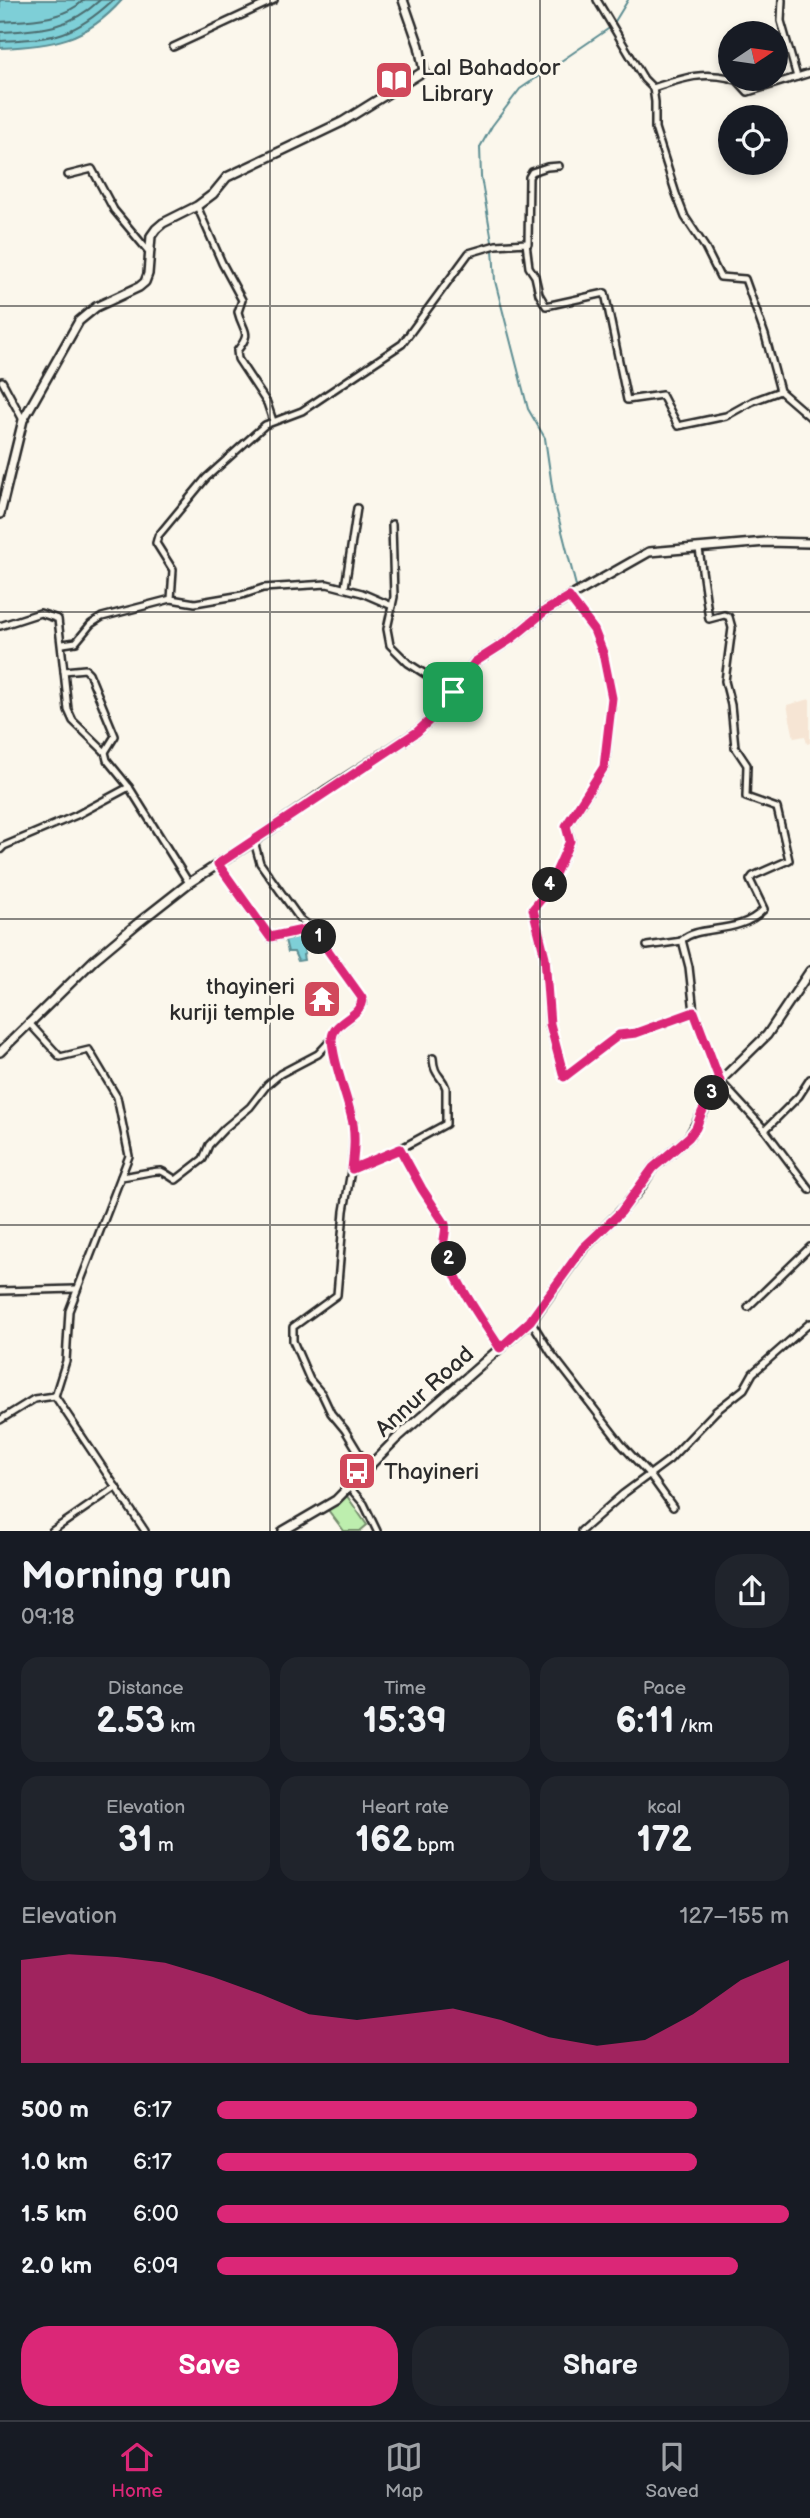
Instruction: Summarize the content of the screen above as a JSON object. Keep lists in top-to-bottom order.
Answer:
{
  "streets": {
    "main road": ["Annur Road"]
  },
  "places": {
    "library": ["Lal Bahadoor Library"],
    "temple": ["thayineri kuriji temple"],
    "bus stop": ["Thayineri"]
  },
  "north": "right",
  "page": {
    "pins": [
      "4",
      "1",
      "3",
      "2"
    ],
    "heading": ["Morning run", "09:18"],
    "stats": [
      ["Distance", "2.53 km"],
      ["Time", "15:39"],
      ["Pace", "6:11 /km"],
      ["Elevation", "31 m"],
      ["Heart rate", "162 bpm"],
      ["kcal", "172"]
    ],
    "chart": ["Elevation", "127–155 m"],
    "list": [
      {
        "name": "500 m",
        "note": "6:17"
      },
      {
        "name": "1.0 km",
        "note": "6:17"
      },
      {
        "name": "1.5 km",
        "note": "6:00"
      },
      {
        "name": "2.0 km",
        "note": "6:09"
      }
    ],
    "buttons": ["Save", "Share"],
    "tabs": ["Home", "Map", "Saved"]
  }
}
